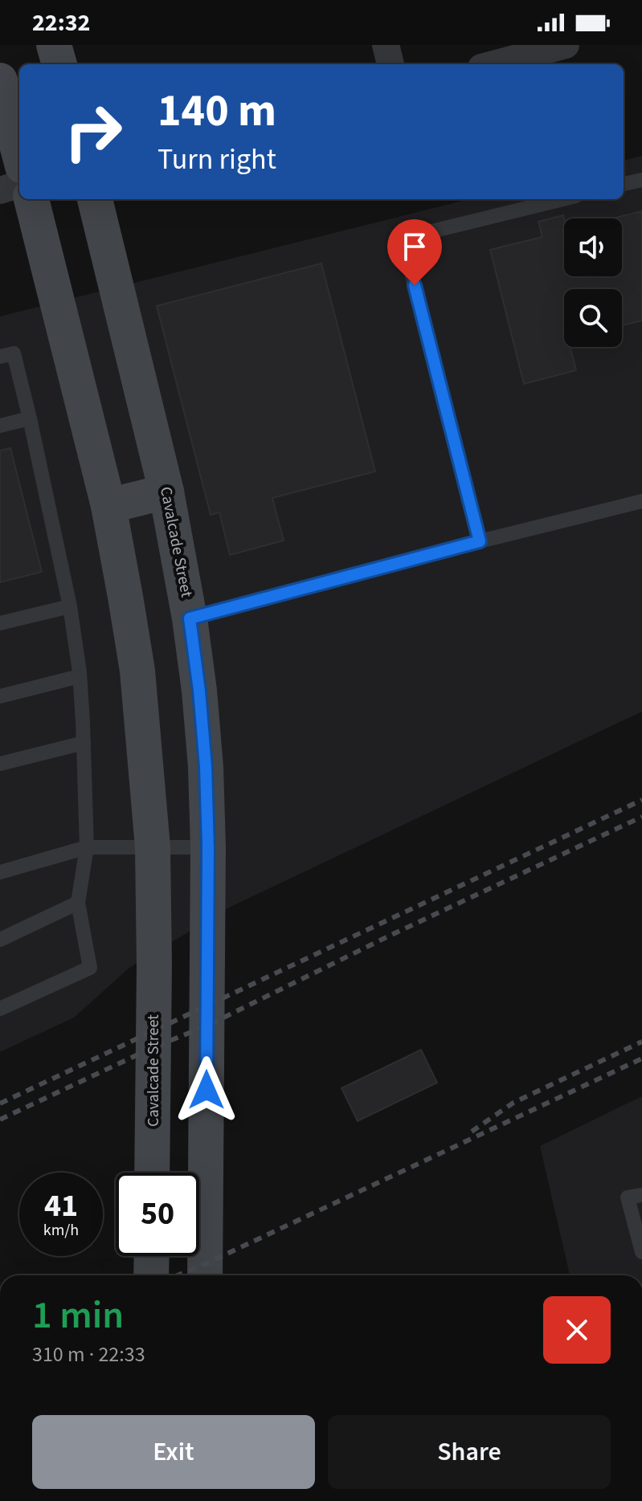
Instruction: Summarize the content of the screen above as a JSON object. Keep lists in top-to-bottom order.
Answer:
{
  "streets": {
    "main road": ["Cavalcade Street"]
  },
  "page": {
    "status": "22:32",
    "turn": ["140 m", "Turn right"],
    "speed": "41 km/h",
    "limit": "50",
    "heading": ["1 min", "310 m · 22:33"],
    "buttons": ["Exit", "Share"]
  }
}
